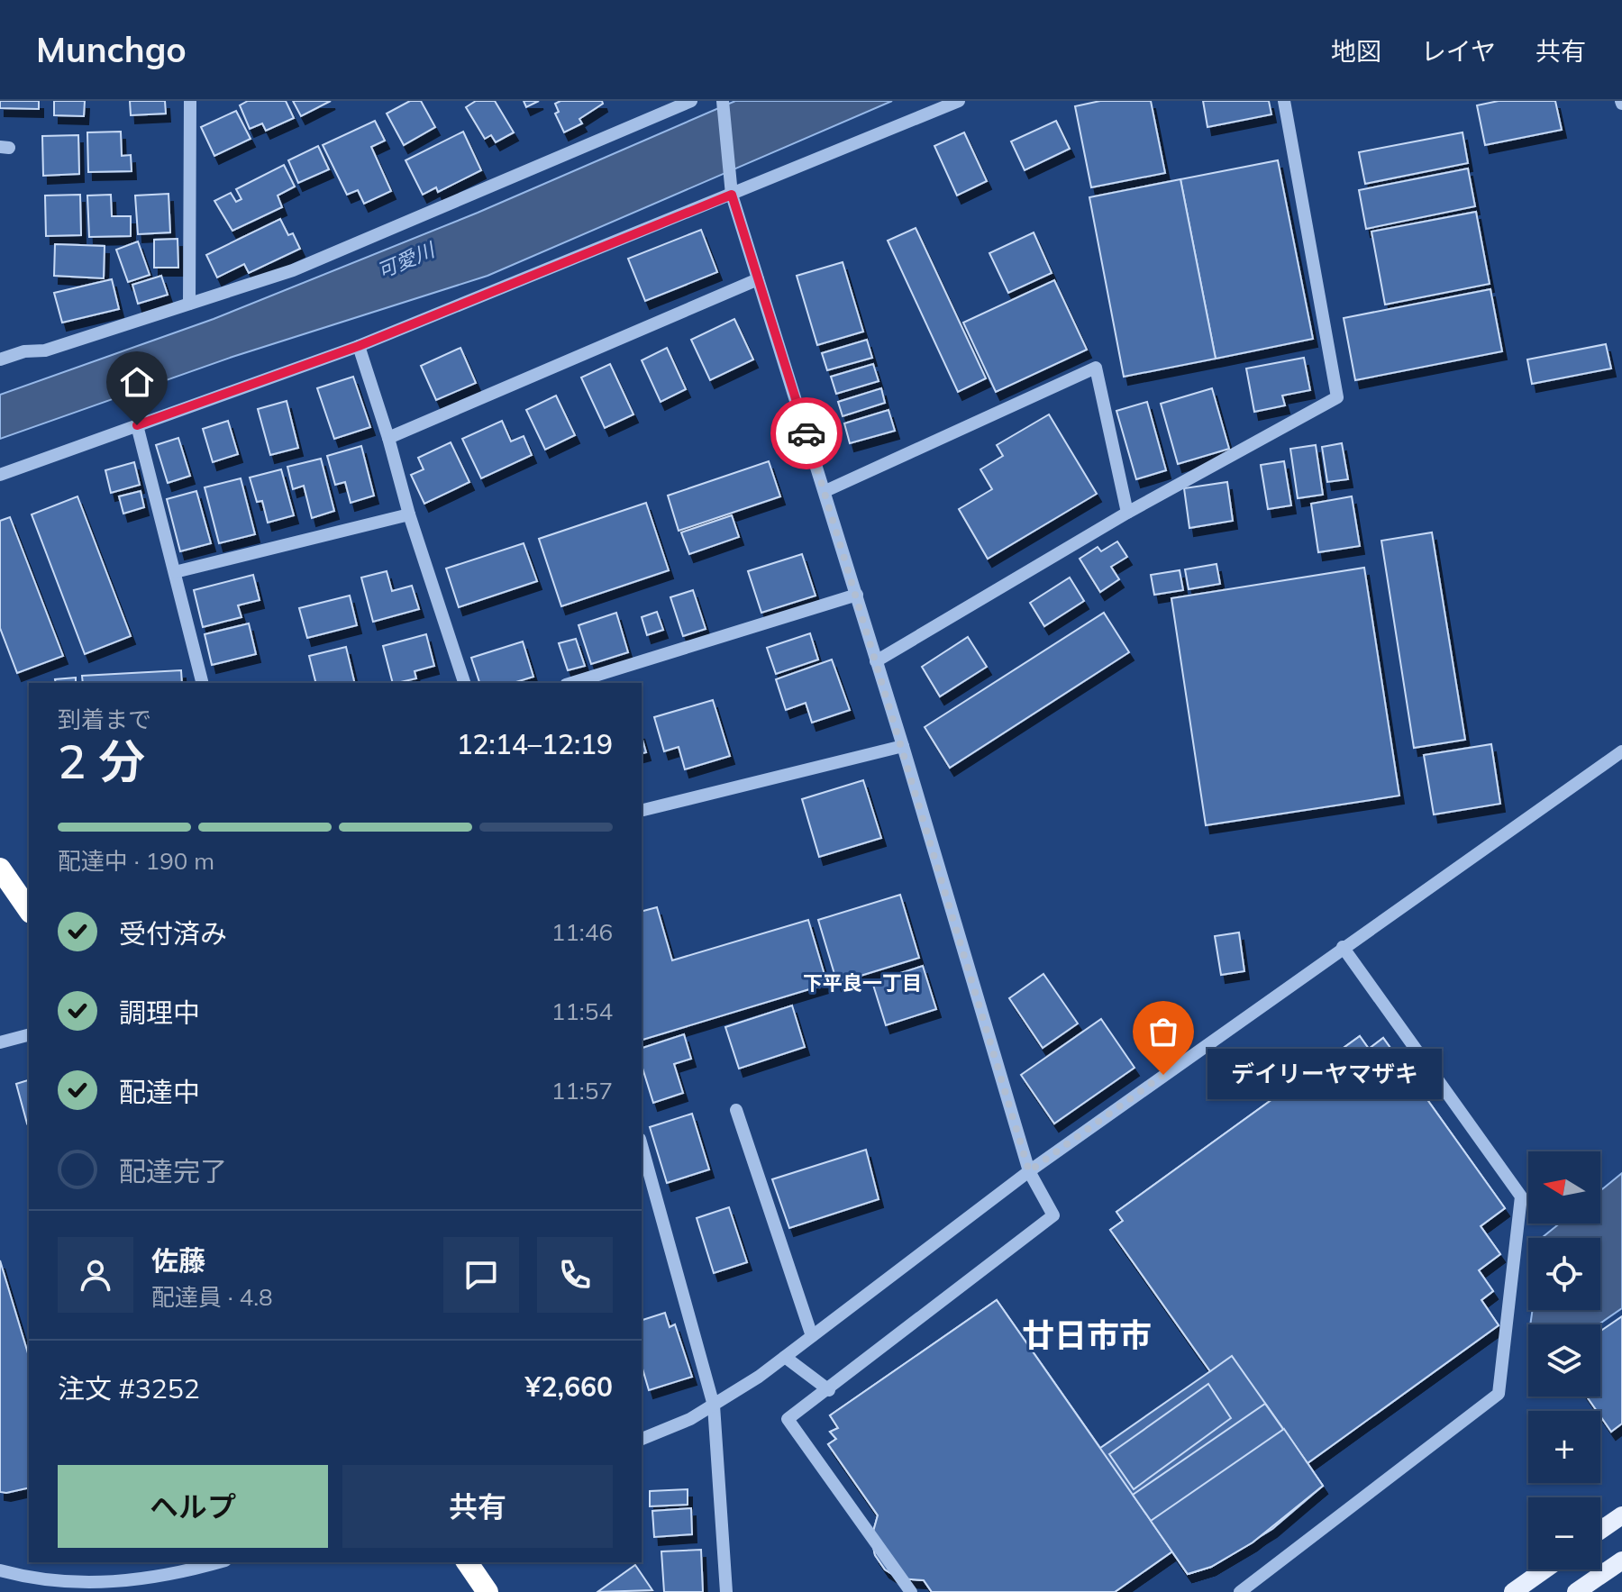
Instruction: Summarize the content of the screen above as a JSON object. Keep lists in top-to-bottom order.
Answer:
{
  "districts": ["下平良一丁目", "廿日市市"],
  "water": ["可愛川"],
  "places": ["デイリーヤマザキ"],
  "north": "left",
  "page": {
    "header": "Munchgo",
    "nav": ["地図", "レイヤ", "共有"],
    "heading": ["2 分", "到着まで", "12:14–12:19"],
    "panel": [
      "佐藤",
      "配達員 · 4.8",
      "注文 #3252",
      "¥2,660"
    ],
    "bar": "配達中 · 190 m",
    "list": [
      ["受付済み", "11:46"],
      ["調理中", "11:54"],
      ["配達中", "11:57"],
      "配達完了"
    ],
    "bubble": "デイリーヤマザキ",
    "map_buttons": ["+", "−"],
    "buttons": ["ヘルプ", "共有"]
  }
}
